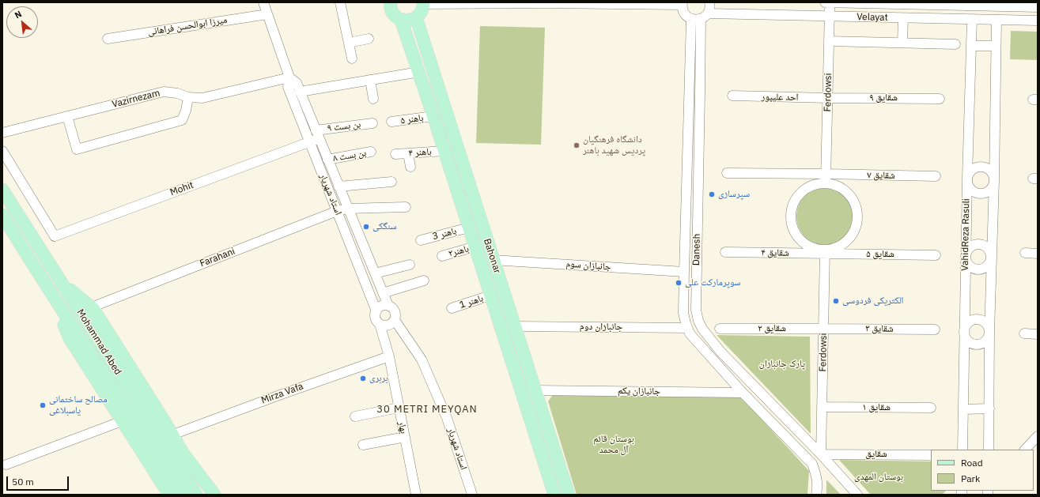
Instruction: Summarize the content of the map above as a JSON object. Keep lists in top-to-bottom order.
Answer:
{
  "streets": {
    "main road": ["Bahonar", "Mohammad Abed"],
    "street": [
      "Velayat",
      "میرزا ابوالحسن فراهانی",
      "Ferdowsi",
      "احد علیپور",
      "شقایق ۹",
      "Vazirnezam",
      "باهنر ۵",
      "بن بست ۹",
      "باهنر ۴",
      "بن بست ۸",
      "شقایق ۷",
      "Mohit",
      "استاد شهریار",
      "باهنر 3",
      "VahidReza Rasuli",
      "Danesh",
      "باهنر۲",
      "شقایق ۴",
      "شقایق ۵",
      "Farahani",
      "جانبازان سوم",
      "باهنر 1",
      "جانبازان دوم",
      "شقایق ۲",
      "شقایق ۳",
      "جانبازان یکم",
      "Mirza Vafa",
      "شقایق ۱",
      "بهار",
      "شقایق"
    ]
  },
  "crossings": [
    ["Velayat", "Ferdowsi"],
    ["Velayat", "VahidReza Rasuli"],
    ["Velayat", "Danesh"],
    ["میرزا ابوالحسن فراهانی", "استاد شهریار"],
    ["Ferdowsi", "احد علیپور"],
    ["Ferdowsi", "شقایق ۹"],
    ["Ferdowsi", "شقایق ۷"],
    ["Ferdowsi", "Danesh"],
    ["Ferdowsi", "شقایق ۴"],
    ["Ferdowsi", "شقایق ۵"],
    ["Ferdowsi", "شقایق ۲"],
    ["Ferdowsi", "شقایق ۳"],
    ["Ferdowsi", "شقایق ۱"],
    ["Ferdowsi", "شقایق"],
    ["احد علیپور", "شقایق ۹"],
    ["Vazirnezam", "استاد شهریار"],
    ["باهنر ۵", "Bahonar"],
    ["بن بست ۹", "Mohit"],
    ["بن بست ۹", "استاد شهریار"],
    ["باهنر ۴", "Bahonar"],
    ["بن بست ۸", "استاد شهریار"],
    ["شقایق ۷", "شقایق ۴"],
    ["شقایق ۷", "شقایق ۵"],
    ["Mohit", "استاد شهریار"],
    ["استاد شهریار", "Farahani"],
    ["استاد شهریار", "بهار"],
    ["باهنر 3", "Bahonar"],
    ["Danesh", "جانبازان سوم"],
    ["Danesh", "جانبازان دوم"],
    ["Danesh", "جانبازان یکم"],
    ["Danesh", "شقایق"],
    ["باهنر۲", "Bahonar"],
    ["شقایق ۴", "شقایق ۵"],
    ["Bahonar", "جانبازان سوم"],
    ["Bahonar", "باهنر 1"],
    ["Bahonar", "جانبازان دوم"],
    ["Bahonar", "جانبازان یکم"],
    ["شقایق ۲", "شقایق ۳"],
    ["Mirza Vafa", "بهار"]
  ],
  "districts": ["30 METRI MEYQAN"],
  "parks": ["پارک جانبازان", "بوستان قائم آل محمد", "بوستان المهدی"],
  "places": [
    "دانشگاه فرهنگیان پردیس شهید باهنر",
    "سپرسازی",
    "سنگکی",
    "سوپرمارکت علی",
    "الکتریکی فردوسی",
    "بربری",
    "مصالح ساختمانی یاسبلاغی"
  ],
  "legend": ["Road", "Park"],
  "scale_bar": "50 m",
  "north": "top left"
}
